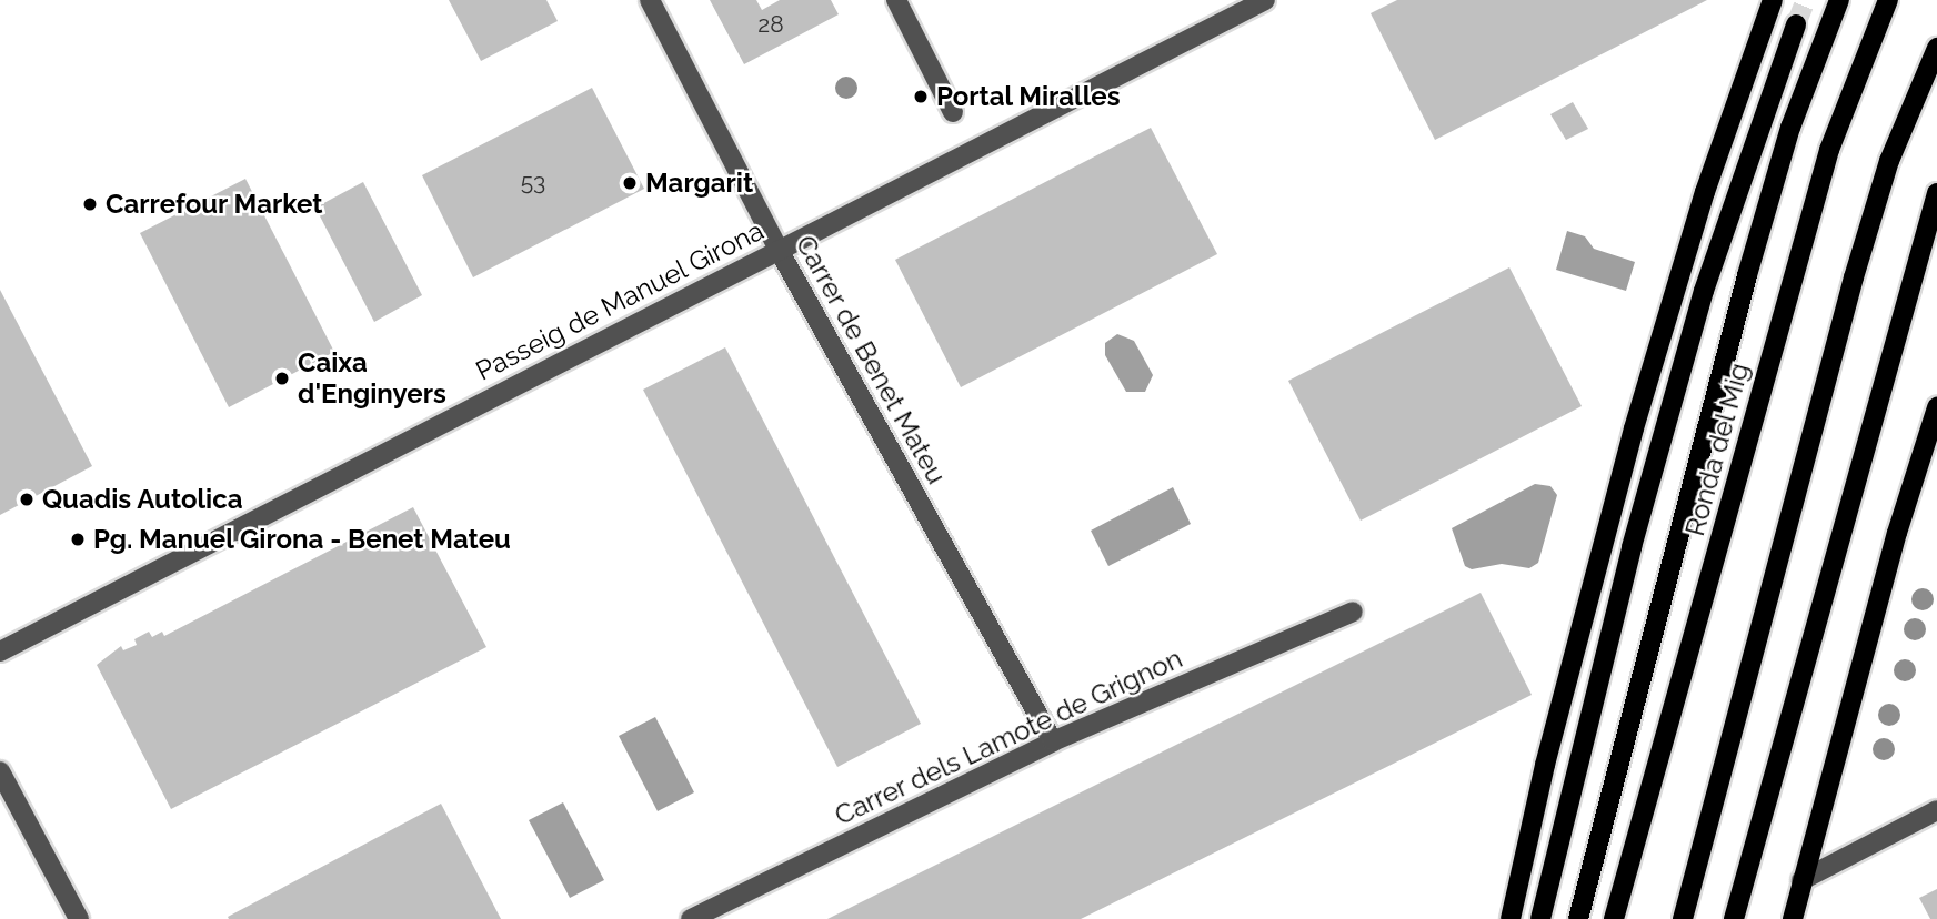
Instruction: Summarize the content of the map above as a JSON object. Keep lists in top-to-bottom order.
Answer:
{
  "streets": {
    "main road": ["Ronda del Mig"],
    "street": ["Passeig de Manuel Girona", "Carrer de Benet Mateu", "Carrer dels Lamote de Grignon"]
  },
  "crossings": [
    ["Passeig de Manuel Girona", "Carrer de Benet Mateu"],
    ["Carrer de Benet Mateu", "Carrer dels Lamote de Grignon"]
  ],
  "places": [
    "Portal Miralles",
    "Margarit",
    "Carrefour Market",
    "Caixa d'Enginyers",
    "Quadis Autolica",
    "Pg. Manuel Girona - Benet Mateu"
  ],
  "house_numbers": ["28", "53"]
}
